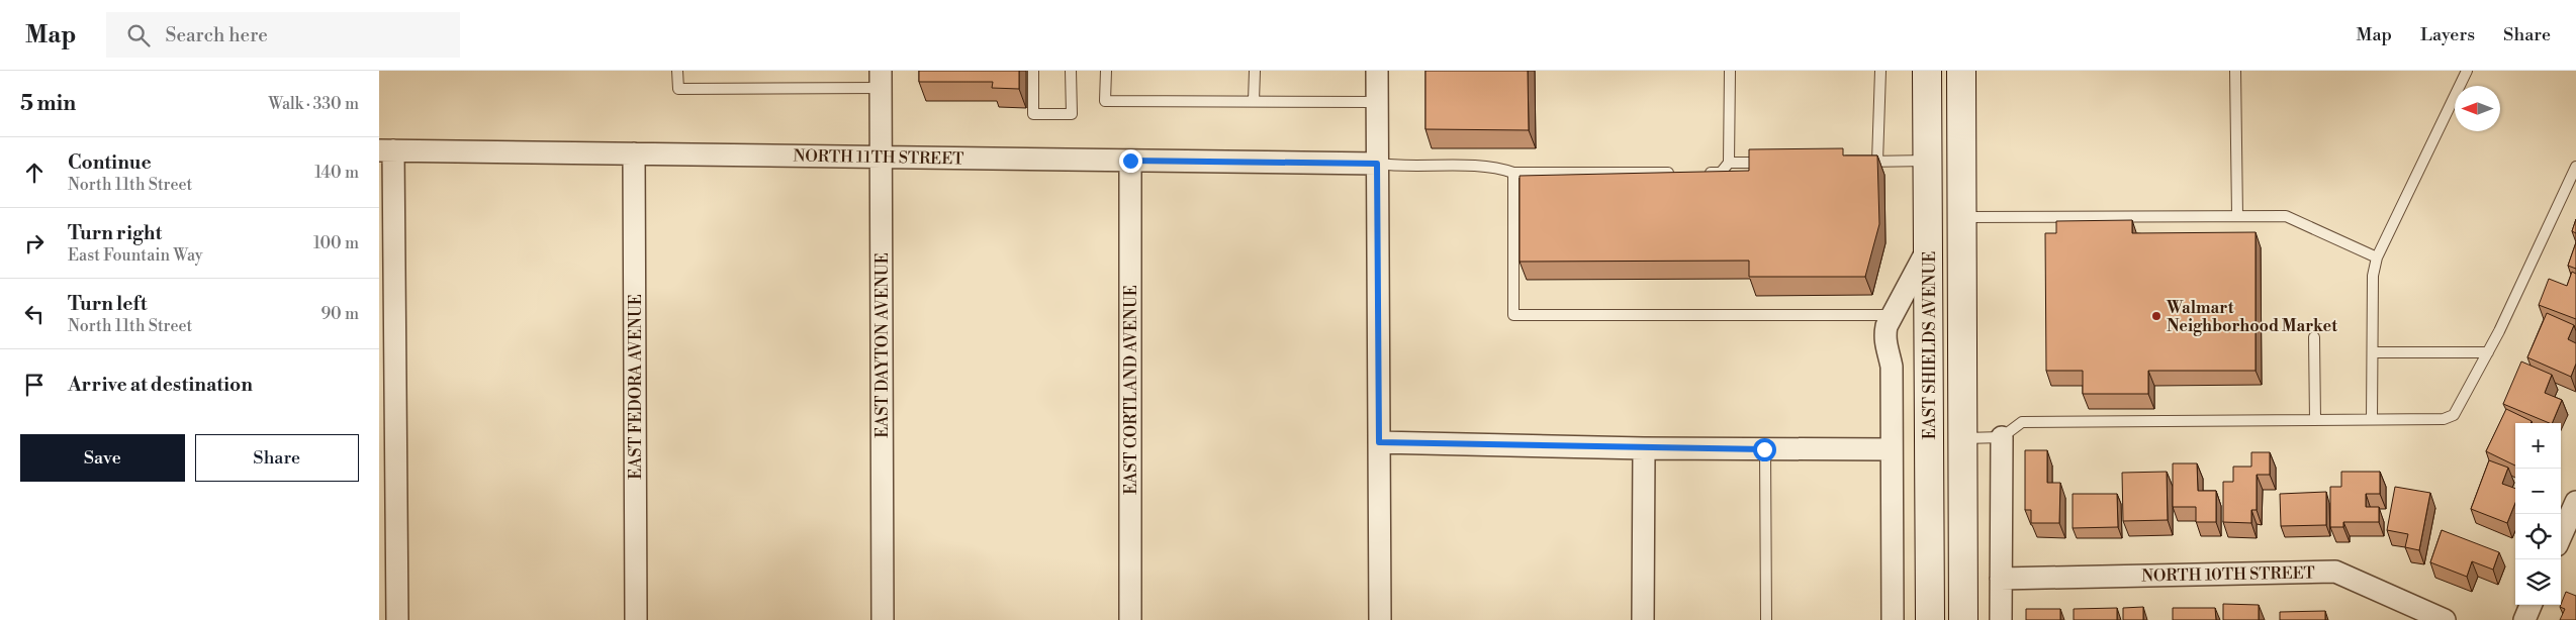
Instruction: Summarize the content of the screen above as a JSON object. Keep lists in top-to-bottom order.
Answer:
{
  "streets": {
    "main road": ["EAST SHIELDS AVENUE"],
    "street": [
      "NORTH 11TH STREET",
      "EAST DAYTON AVENUE",
      "EAST FEDORA AVENUE",
      "EAST CORTLAND AVENUE",
      "NORTH 10TH STREET"
    ]
  },
  "crossings": [
    ["NORTH 11TH STREET", "EAST DAYTON AVENUE"],
    ["NORTH 11TH STREET", "EAST FEDORA AVENUE"],
    ["NORTH 11TH STREET", "EAST CORTLAND AVENUE"]
  ],
  "places": ["Walmart Neighborhood Market"],
  "north": "left",
  "page": {
    "header": "Map",
    "search": "Search here",
    "nav": ["Map", "Layers", "Share"],
    "heading": ["5 min", "Walk · 330 m"],
    "list": [
      ["Continue", "North 11th Street", "140 m"],
      ["Turn right", "East Fountain Way", "100 m"],
      ["Turn left", "North 11th Street", "90 m"],
      "Arrive at destination"
    ],
    "buttons": ["Save", "Share"],
    "map_buttons": ["+", "−"]
  }
}
